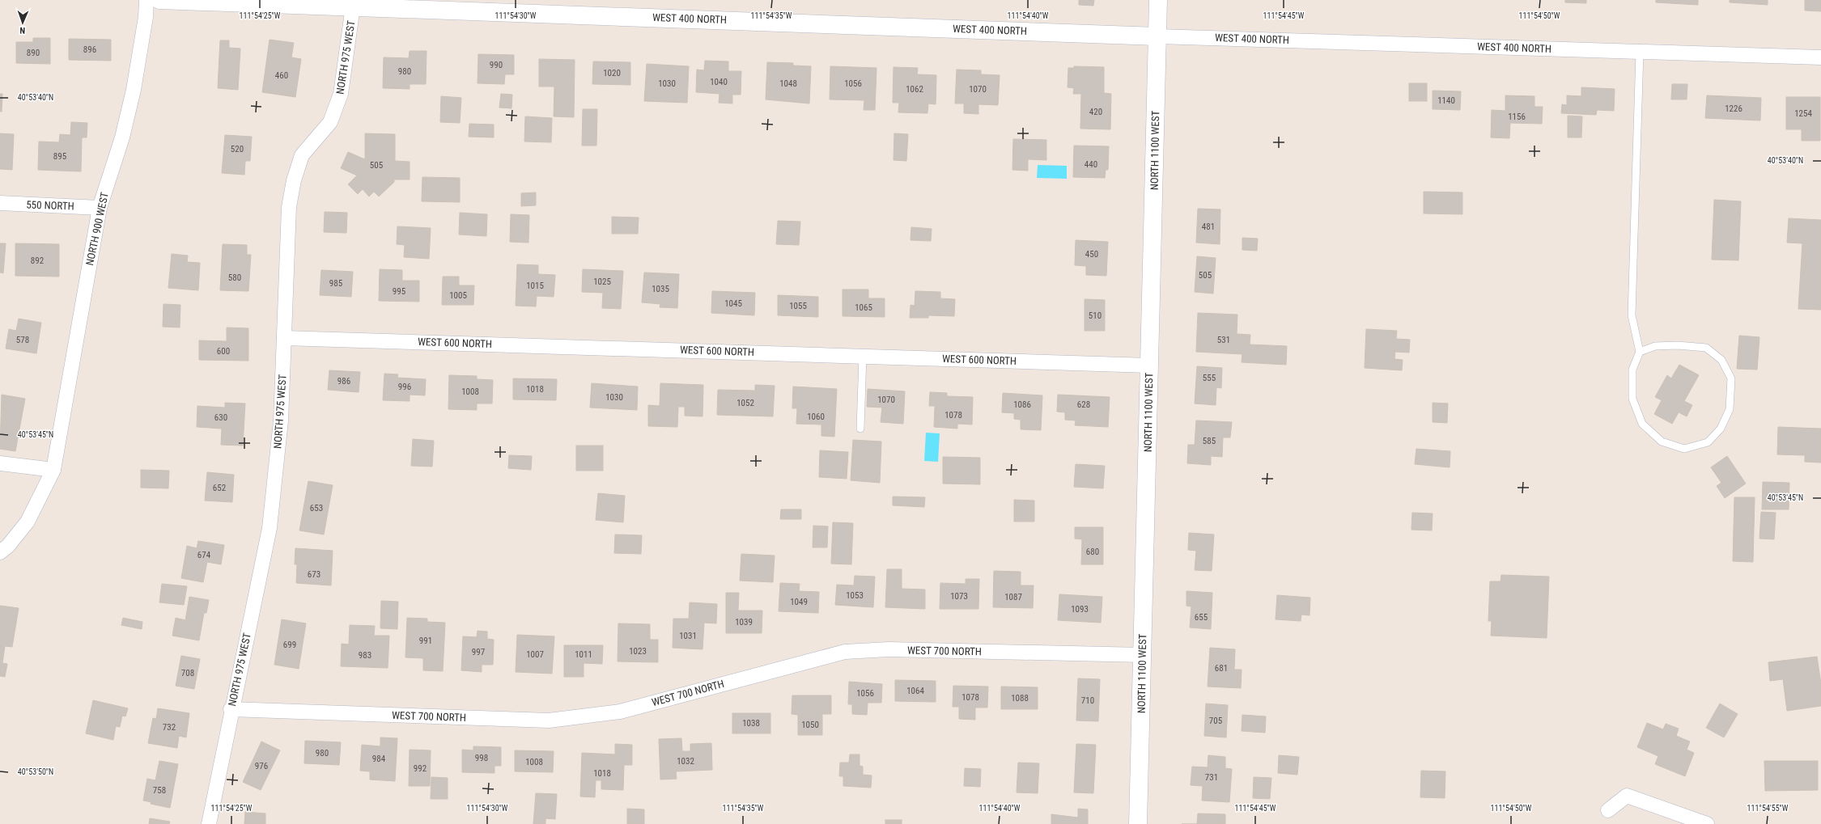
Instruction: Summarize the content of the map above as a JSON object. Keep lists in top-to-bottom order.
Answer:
{
  "streets": {
    "street": [
      "WEST 400 NORTH",
      "NORTH 975 WEST",
      "NORTH 1100 WEST",
      "550 NORTH",
      "NORTH 900 WEST",
      "WEST 600 NORTH",
      "WEST 700 NORTH"
    ]
  },
  "crossings": [
    ["WEST 400 NORTH", "NORTH 975 WEST"],
    ["WEST 400 NORTH", "NORTH 1100 WEST"],
    ["NORTH 975 WEST", "WEST 600 NORTH"],
    ["NORTH 975 WEST", "WEST 700 NORTH"],
    ["NORTH 1100 WEST", "WEST 600 NORTH"],
    ["NORTH 1100 WEST", "WEST 700 NORTH"],
    ["550 NORTH", "NORTH 900 WEST"]
  ],
  "house_numbers": [
    "896",
    "890",
    "990",
    "980",
    "1020",
    "460",
    "1040",
    "1030",
    "1048",
    "1056",
    "1062",
    "1070",
    "1140",
    "1226",
    "420",
    "1254",
    "1156",
    "520",
    "895",
    "440",
    "505",
    "481",
    "450",
    "892",
    "505",
    "580",
    "1025",
    "985",
    "1015",
    "1035",
    "995",
    "1005",
    "1045",
    "1055",
    "1065",
    "510",
    "578",
    "531",
    "600",
    "555",
    "986",
    "996",
    "1018",
    "1008",
    "1030",
    "1070",
    "1052",
    "1086",
    "628",
    "1078",
    "1060",
    "630",
    "585",
    "652",
    "653",
    "680",
    "674",
    "673",
    "1053",
    "1073",
    "1087",
    "1049",
    "1093",
    "655",
    "1039",
    "1031",
    "991",
    "699",
    "1023",
    "997",
    "1007",
    "1011",
    "983",
    "681",
    "708",
    "1064",
    "1056",
    "1078",
    "1088",
    "710",
    "705",
    "1038",
    "1050",
    "732",
    "980",
    "998",
    "984",
    "1032",
    "1008",
    "976",
    "992",
    "1018",
    "731",
    "758"
  ],
  "north": "bottom",
  "coordinates": [
    "111°54'25\"W",
    "111°54'30\"W",
    "111°54'35\"W",
    "111°54'40\"W",
    "111°54'45\"W",
    "111°54'50\"W",
    "40°53'40\"N",
    "40°53'45\"N",
    "40°53'50\"N",
    "111°54'55\"W"
  ]
}
